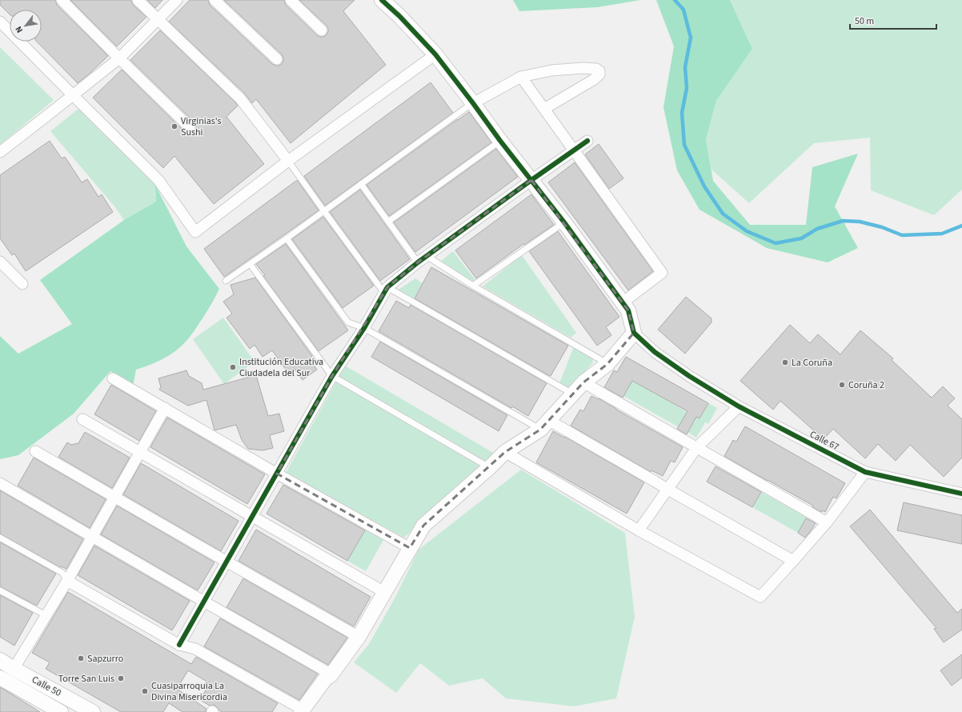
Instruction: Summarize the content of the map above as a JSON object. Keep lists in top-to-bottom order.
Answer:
{
  "streets": {
    "street": ["Calle 67", "Calle 50"]
  },
  "places": [
    "Virginias's Sushi",
    "La Coruña",
    "Institución Educativa Ciudadela del Sur",
    "Coruña 2",
    "Sapzurro",
    "Torre San Luis",
    "Cuasiparroquia La Divina Misericordia"
  ],
  "scale_bar": "50 m",
  "north": "bottom left"
}
